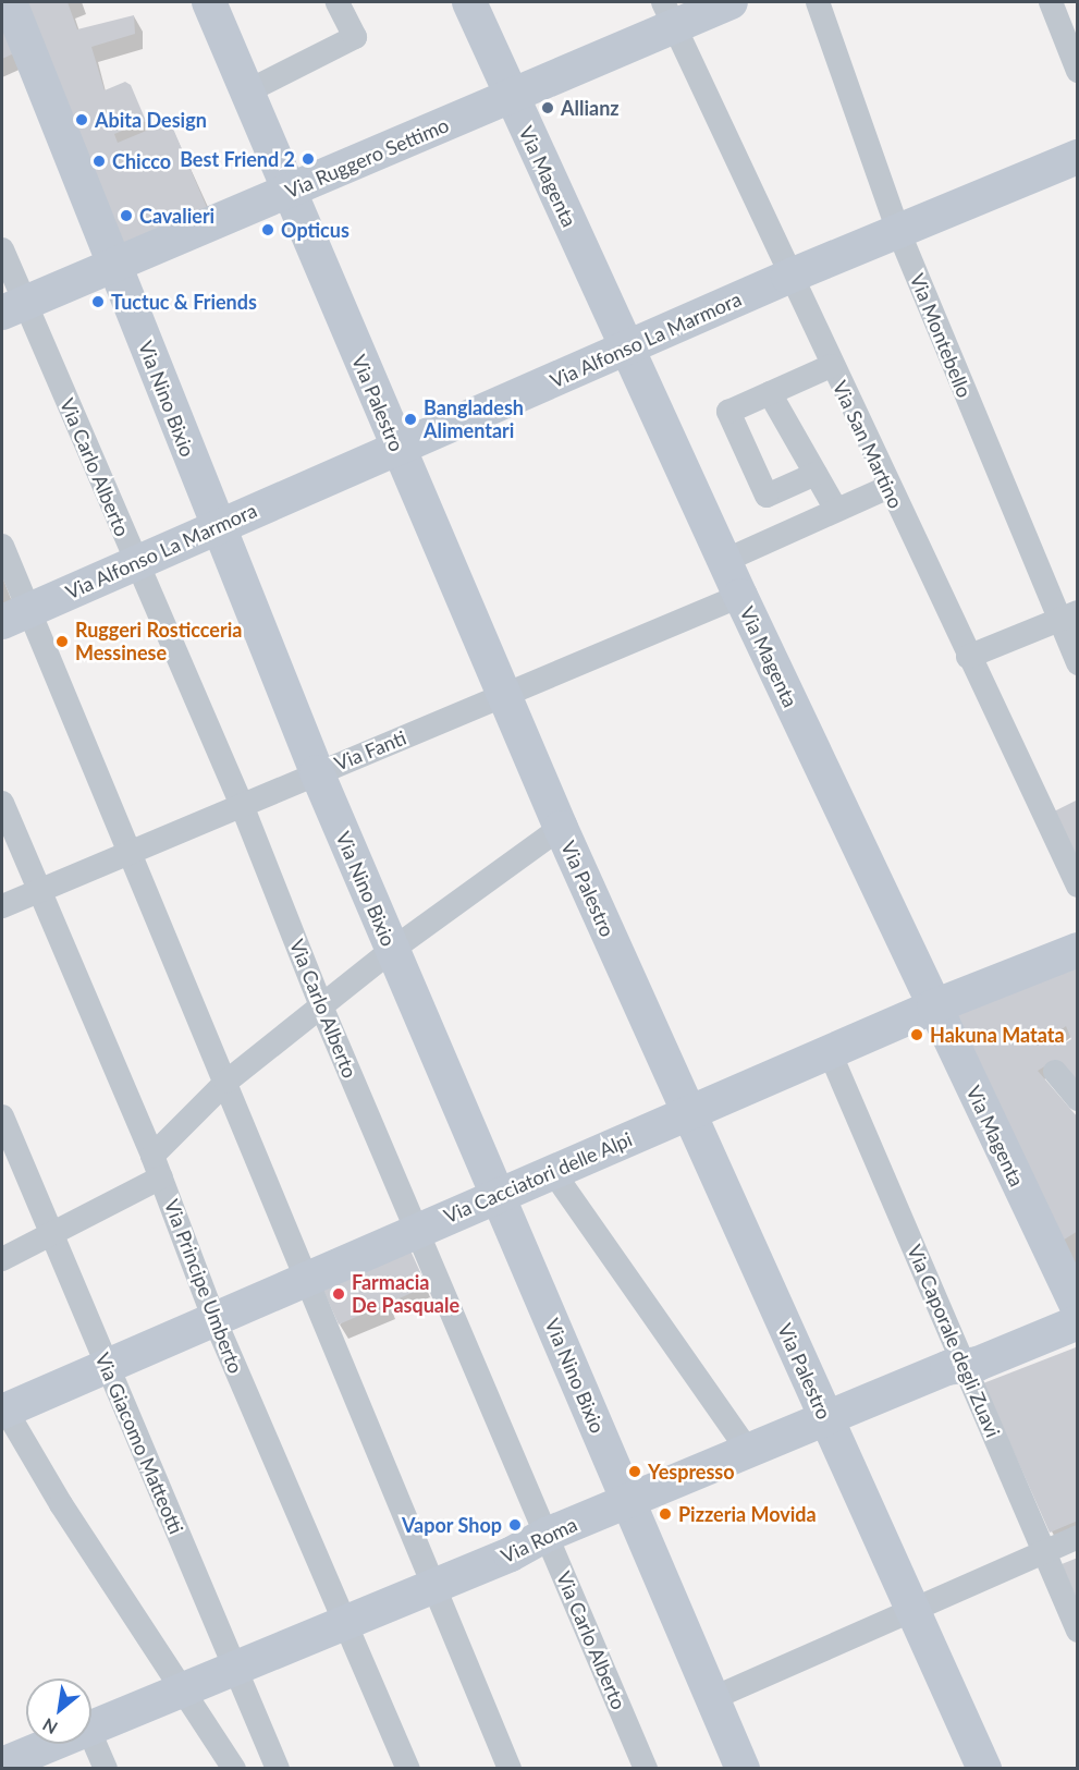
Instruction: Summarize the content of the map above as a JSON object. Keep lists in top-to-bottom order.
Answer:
{
  "streets": {
    "street": [
      "Via Ruggero Settimo",
      "Via Magenta",
      "Via Montebello",
      "Via Alfonso La Marmora",
      "Via Nino Bixio",
      "Via Palestro",
      "Via San Martino",
      "Via Carlo Alberto",
      "Via Fanti",
      "Via Cacciatori delle Alpi",
      "Via Principe Umberto",
      "Via Caporale degli Zuavi",
      "Via Giacomo Matteotti",
      "Via Roma"
    ]
  },
  "crossings": [
    ["Via Ruggero Settimo", "Via Magenta"],
    ["Via Ruggero Settimo", "Via Nino Bixio"],
    ["Via Ruggero Settimo", "Via Palestro"],
    ["Via Ruggero Settimo", "Via San Martino"],
    ["Via Ruggero Settimo", "Via Carlo Alberto"],
    ["Via Magenta", "Via Alfonso La Marmora"],
    ["Via Magenta", "Via Fanti"],
    ["Via Magenta", "Via Cacciatori delle Alpi"],
    ["Via Montebello", "Via Alfonso La Marmora"],
    ["Via Alfonso La Marmora", "Via Nino Bixio"],
    ["Via Alfonso La Marmora", "Via Palestro"],
    ["Via Alfonso La Marmora", "Via San Martino"],
    ["Via Alfonso La Marmora", "Via Carlo Alberto"],
    ["Via Nino Bixio", "Via Fanti"],
    ["Via Nino Bixio", "Via Cacciatori delle Alpi"],
    ["Via Nino Bixio", "Via Roma"],
    ["Via Palestro", "Via Fanti"],
    ["Via Palestro", "Via Cacciatori delle Alpi"],
    ["Via Palestro", "Via Roma"],
    ["Via Carlo Alberto", "Via Fanti"],
    ["Via Carlo Alberto", "Via Cacciatori delle Alpi"],
    ["Via Carlo Alberto", "Via Roma"],
    ["Via Fanti", "Via Principe Umberto"],
    ["Via Cacciatori delle Alpi", "Via Principe Umberto"],
    ["Via Cacciatori delle Alpi", "Via Caporale degli Zuavi"],
    ["Via Cacciatori delle Alpi", "Via Giacomo Matteotti"],
    ["Via Principe Umberto", "Via Roma"],
    ["Via Caporale degli Zuavi", "Via Roma"],
    ["Via Giacomo Matteotti", "Via Roma"]
  ],
  "places": [
    "Allianz",
    "Abita Design",
    "Best Friend 2",
    "Chicco",
    "Cavalieri",
    "Opticus",
    "Tuctuc & Friends",
    "Bangladesh Alimentari",
    "Ruggeri Rosticceria Messinese",
    "Hakuna Matata",
    "Farmacia De Pasquale",
    "Yespresso",
    "Pizzeria Movida",
    "Vapor Shop"
  ],
  "north": "bottom left"
}
